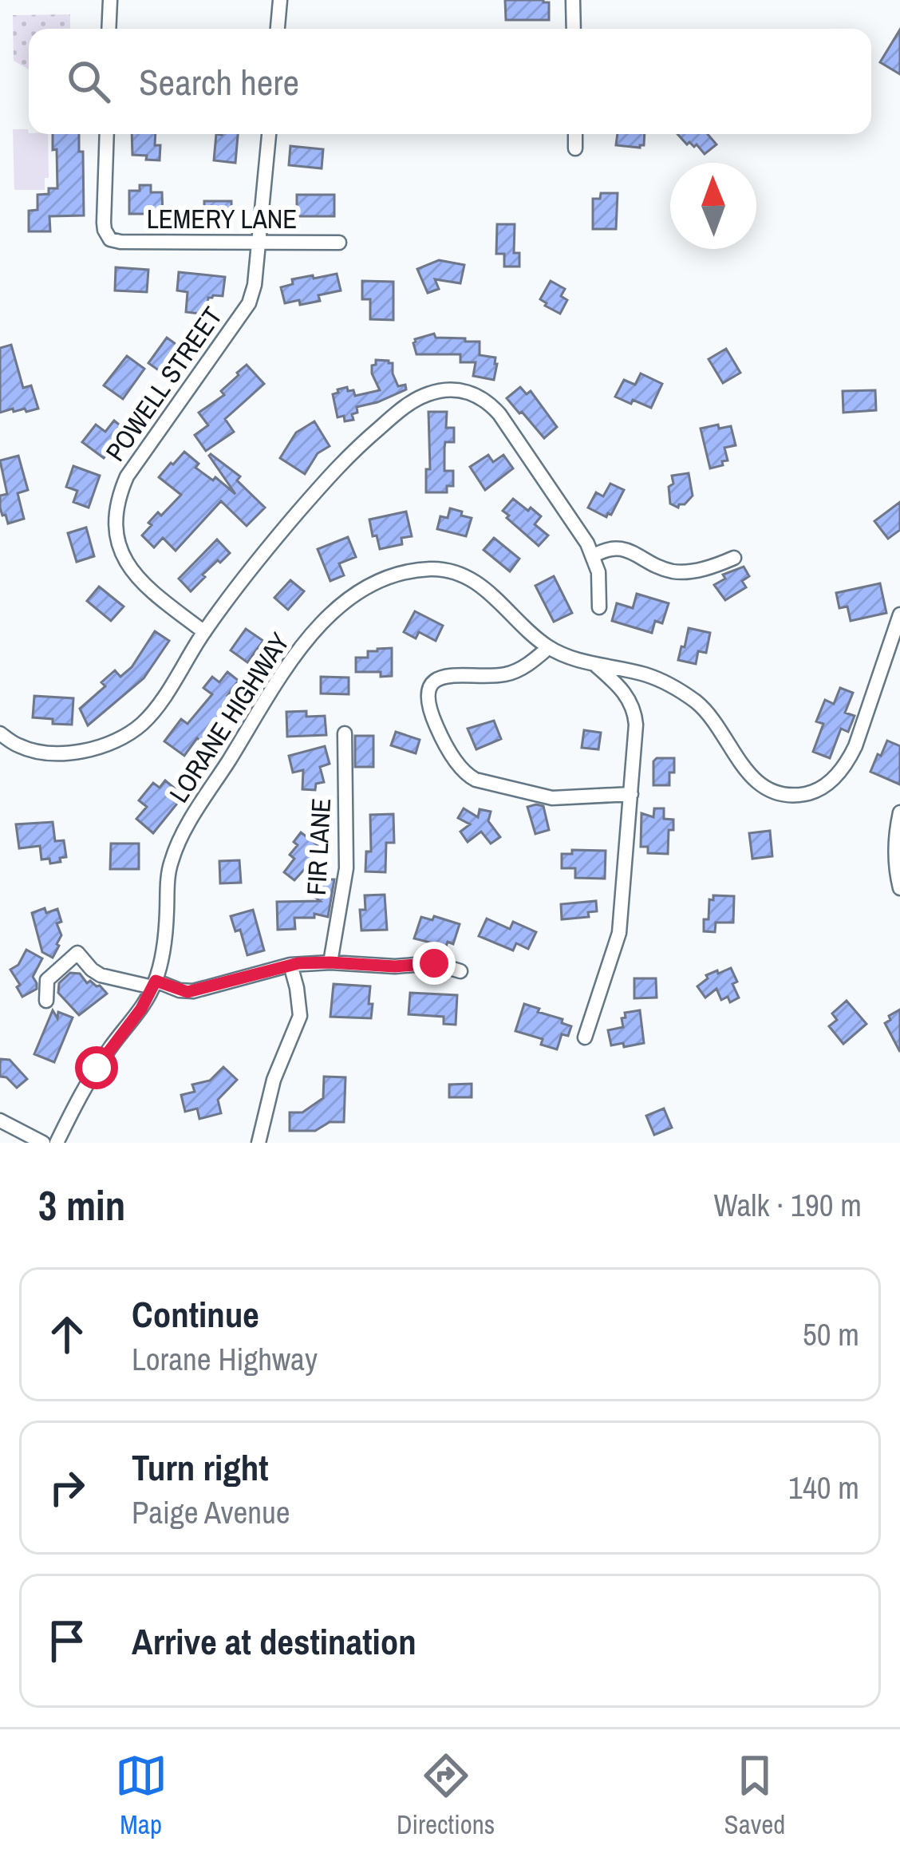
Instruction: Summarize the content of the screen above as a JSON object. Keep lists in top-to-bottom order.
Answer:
{
  "streets": {
    "street": [
      "LEMERY LANE",
      "POWELL STREET",
      "LORANE HIGHWAY",
      "FIR LANE"
    ]
  },
  "crossings": [
    ["LEMERY LANE", "POWELL STREET"]
  ],
  "north": "top",
  "page": {
    "search": "Search here",
    "heading": ["3 min", "Walk · 190 m"],
    "list": [
      ["Continue", "Lorane Highway", "50 m"],
      ["Turn right", "Paige Avenue", "140 m"],
      "Arrive at destination"
    ],
    "nav": ["Map", "Directions", "Saved"]
  }
}
